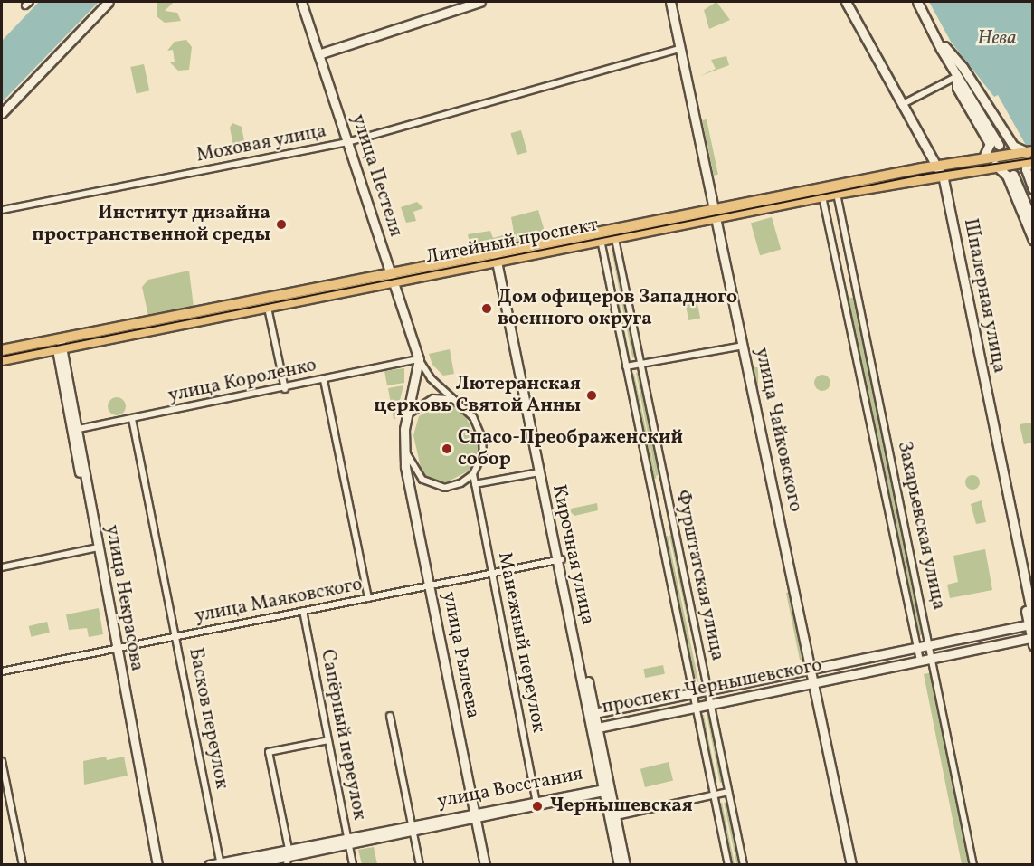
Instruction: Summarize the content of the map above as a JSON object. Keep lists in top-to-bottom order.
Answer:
{
  "streets": {
    "main road": ["Литейный проспект"],
    "street": [
      "Моховая улица",
      "улица Пестеля",
      "Шпалерная улица",
      "улица Короленко",
      "улица Чайковского",
      "Захарьевская улица",
      "Кирочная улица",
      "Фурштатская улица",
      "улица Некрасова",
      "улица Маяковского",
      "Манежный переулок",
      "улица Рылеева",
      "проспект Чернышевского",
      "Басков переулок",
      "Сапёрный переулок",
      "улица Восстания"
    ]
  },
  "crossings": [
    ["Моховая улица", "улица Пестеля"],
    ["Моховая улица", "улица Чайковского"],
    ["улица Пестеля", "Литейный проспект"],
    ["улица Пестеля", "улица Короленко"],
    ["Литейный проспект", "Шпалерная улица"],
    ["Литейный проспект", "улица Чайковского"],
    ["Литейный проспект", "Захарьевская улица"],
    ["Литейный проспект", "Кирочная улица"],
    ["Литейный проспект", "Фурштатская улица"],
    ["Литейный проспект", "улица Некрасова"],
    ["Шпалерная улица", "проспект Чернышевского"],
    ["улица Короленко", "улица Некрасова"],
    ["улица Короленко", "Басков переулок"],
    ["улица Чайковского", "проспект Чернышевского"],
    ["Захарьевская улица", "проспект Чернышевского"],
    ["Кирочная улица", "улица Маяковского"],
    ["Кирочная улица", "проспект Чернышевского"],
    ["Кирочная улица", "улица Восстания"],
    ["Фурштатская улица", "проспект Чернышевского"],
    ["улица Некрасова", "улица Маяковского"],
    ["улица Маяковского", "Манежный переулок"],
    ["улица Маяковского", "улица Рылеева"],
    ["улица Маяковского", "Басков переулок"],
    ["улица Маяковского", "Сапёрный переулок"],
    ["Манежный переулок", "улица Рылеева"],
    ["Манежный переулок", "улица Восстания"],
    ["улица Рылеева", "улица Восстания"],
    ["Басков переулок", "улица Восстания"],
    ["Сапёрный переулок", "улица Восстания"]
  ],
  "water": ["Нева"],
  "places": [
    "Институт дизайна пространственной среды",
    "Дом офицеров Западного военного округа",
    "Лютеранская церковь Святой Анны",
    "Спасо-Преображенский собор",
    "Чернышевская"
  ]
}
